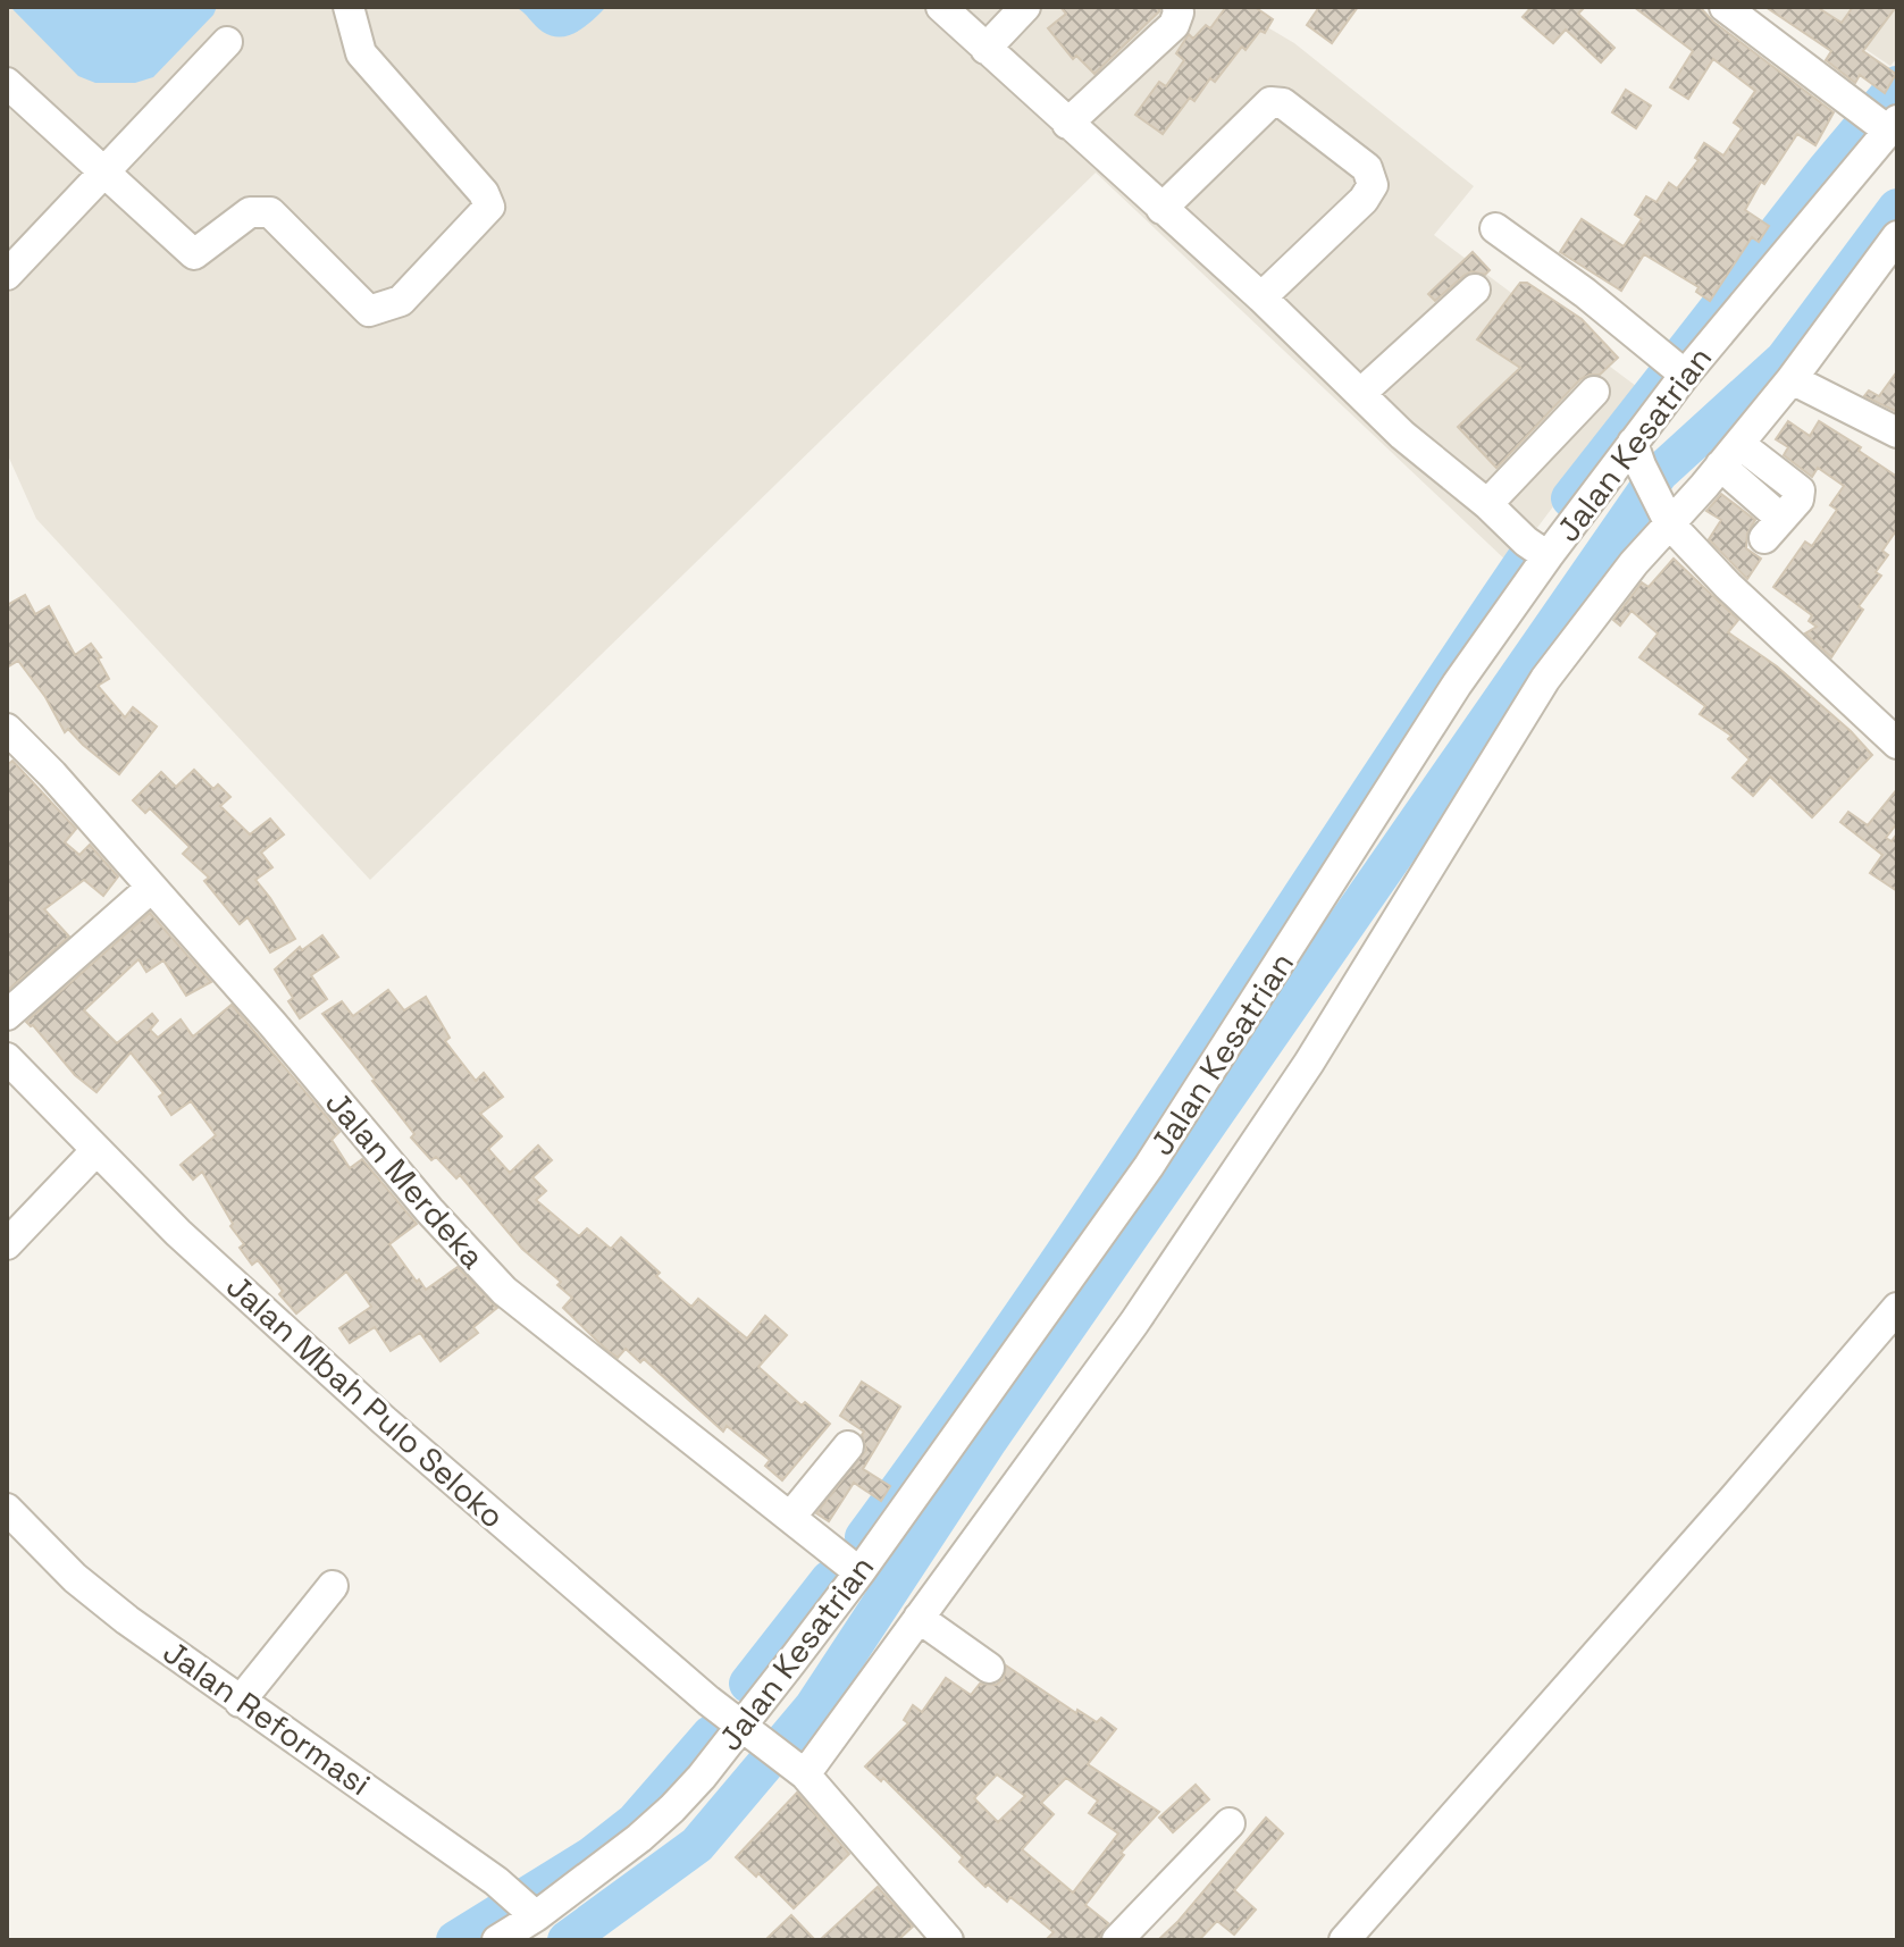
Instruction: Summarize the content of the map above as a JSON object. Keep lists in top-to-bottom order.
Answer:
{
  "streets": {
    "street": [
      "Jalan Kesatrian",
      "Jalan Merdeka",
      "Jalan Mbah Pulo Seloko",
      "Jalan Reformasi"
    ]
  },
  "crossings": [
    ["Jalan Kesatrian", "Jalan Merdeka"],
    ["Jalan Kesatrian", "Jalan Mbah Pulo Seloko"],
    ["Jalan Kesatrian", "Jalan Reformasi"]
  ]
}
